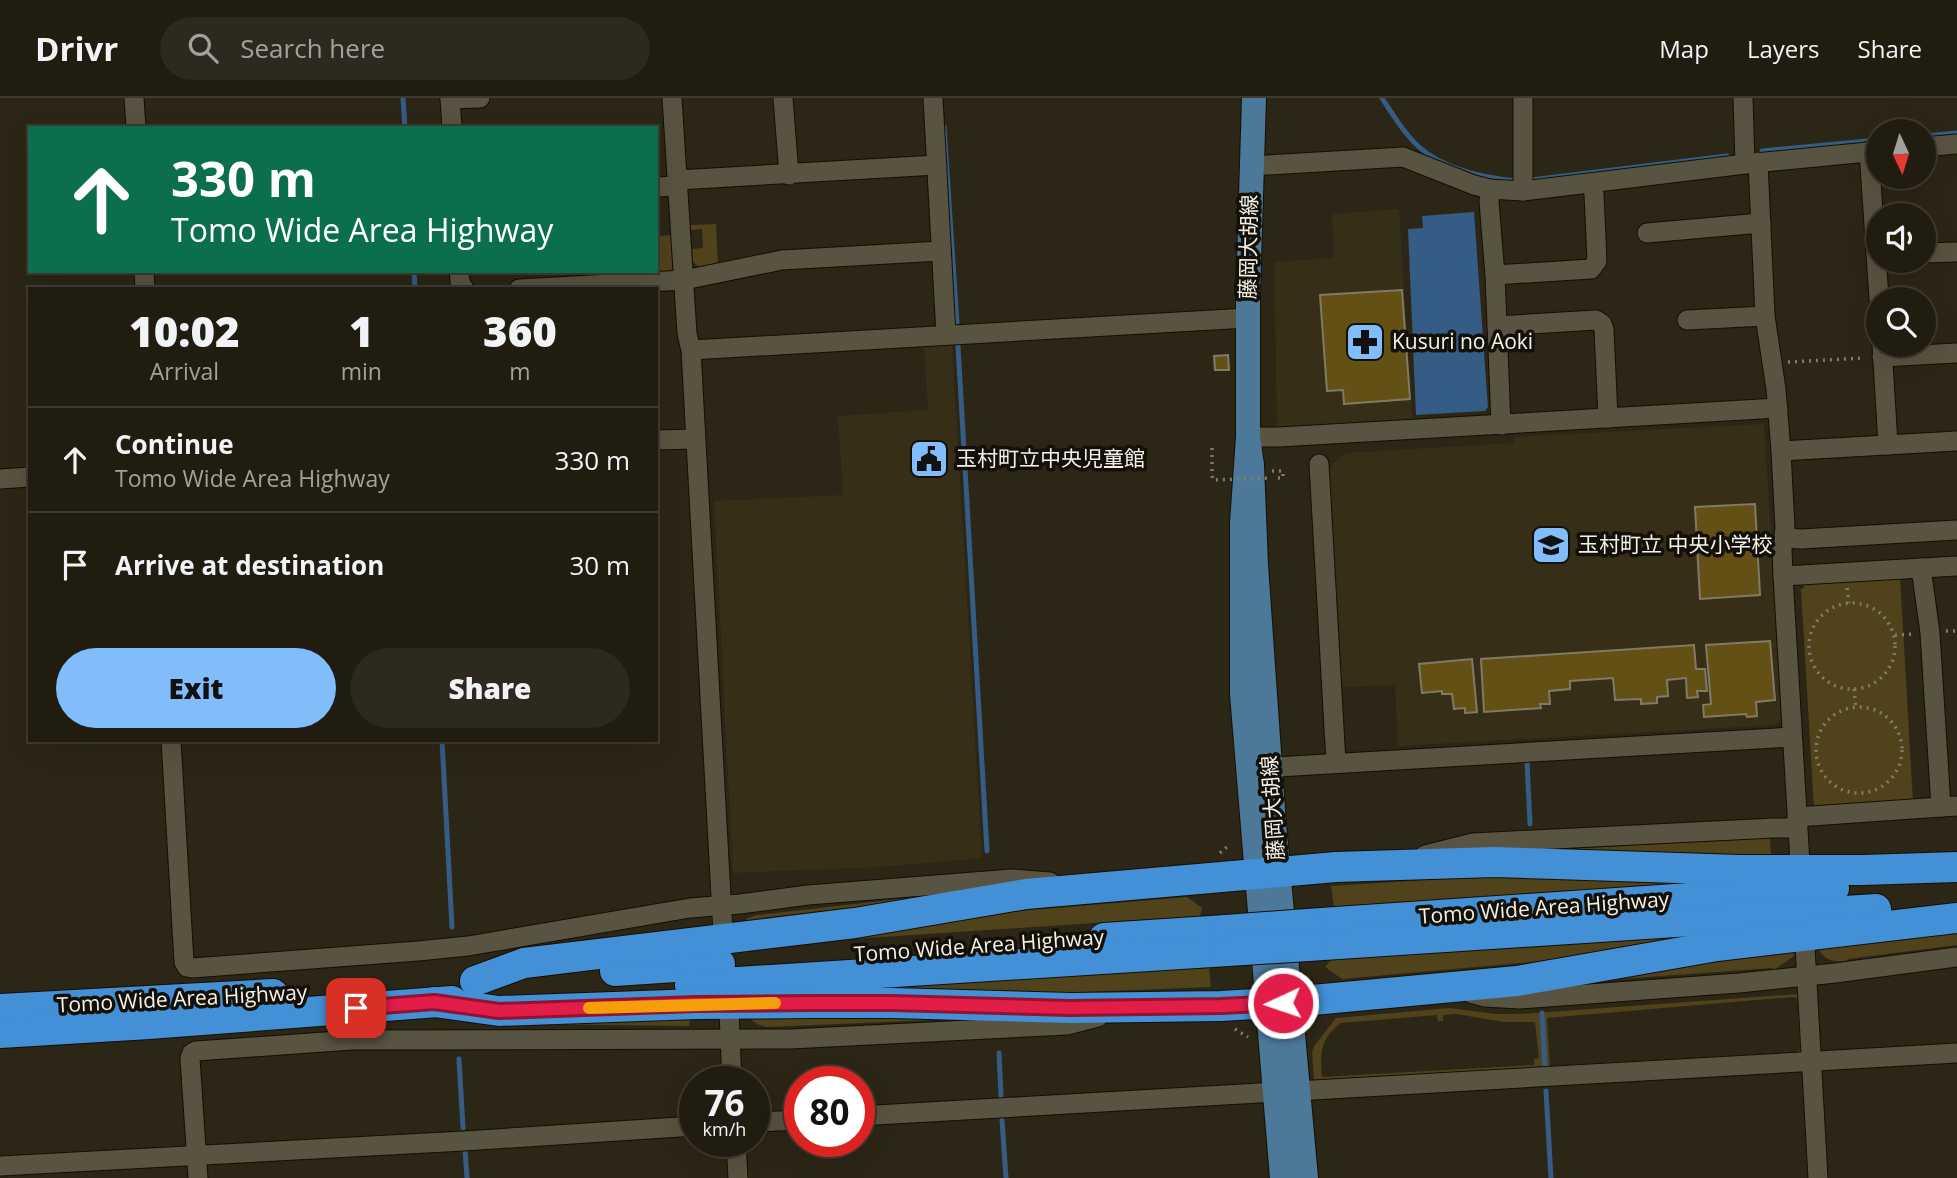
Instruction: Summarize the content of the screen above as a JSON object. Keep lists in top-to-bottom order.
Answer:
{
  "streets": {
    "highway": ["Tomo Wide Area Highway"],
    "main road": ["藤岡大胡線"]
  },
  "places": {
    "pharmacy": ["Kusuri no Aoki"],
    "public building": ["玉村町立中央児童館"],
    "school or university": ["玉村町立 中央小学校"]
  },
  "north": "bottom",
  "page": {
    "header": "Drivr",
    "search": "Search here",
    "nav": ["Map", "Layers", "Share"],
    "turn": ["330 m", "Tomo Wide Area Highway"],
    "eta": [
      "10:02",
      "Arrival",
      "1",
      "min",
      "360",
      "m"
    ],
    "list": [
      {
        "name": "Continue",
        "note": "Tomo Wide Area Highway",
        "value": "330 m"
      },
      {
        "name": "Arrive at destination",
        "value": "30 m"
      }
    ],
    "buttons": ["Exit", "Share"],
    "speed": "76 km/h",
    "limit": "80"
  }
}
